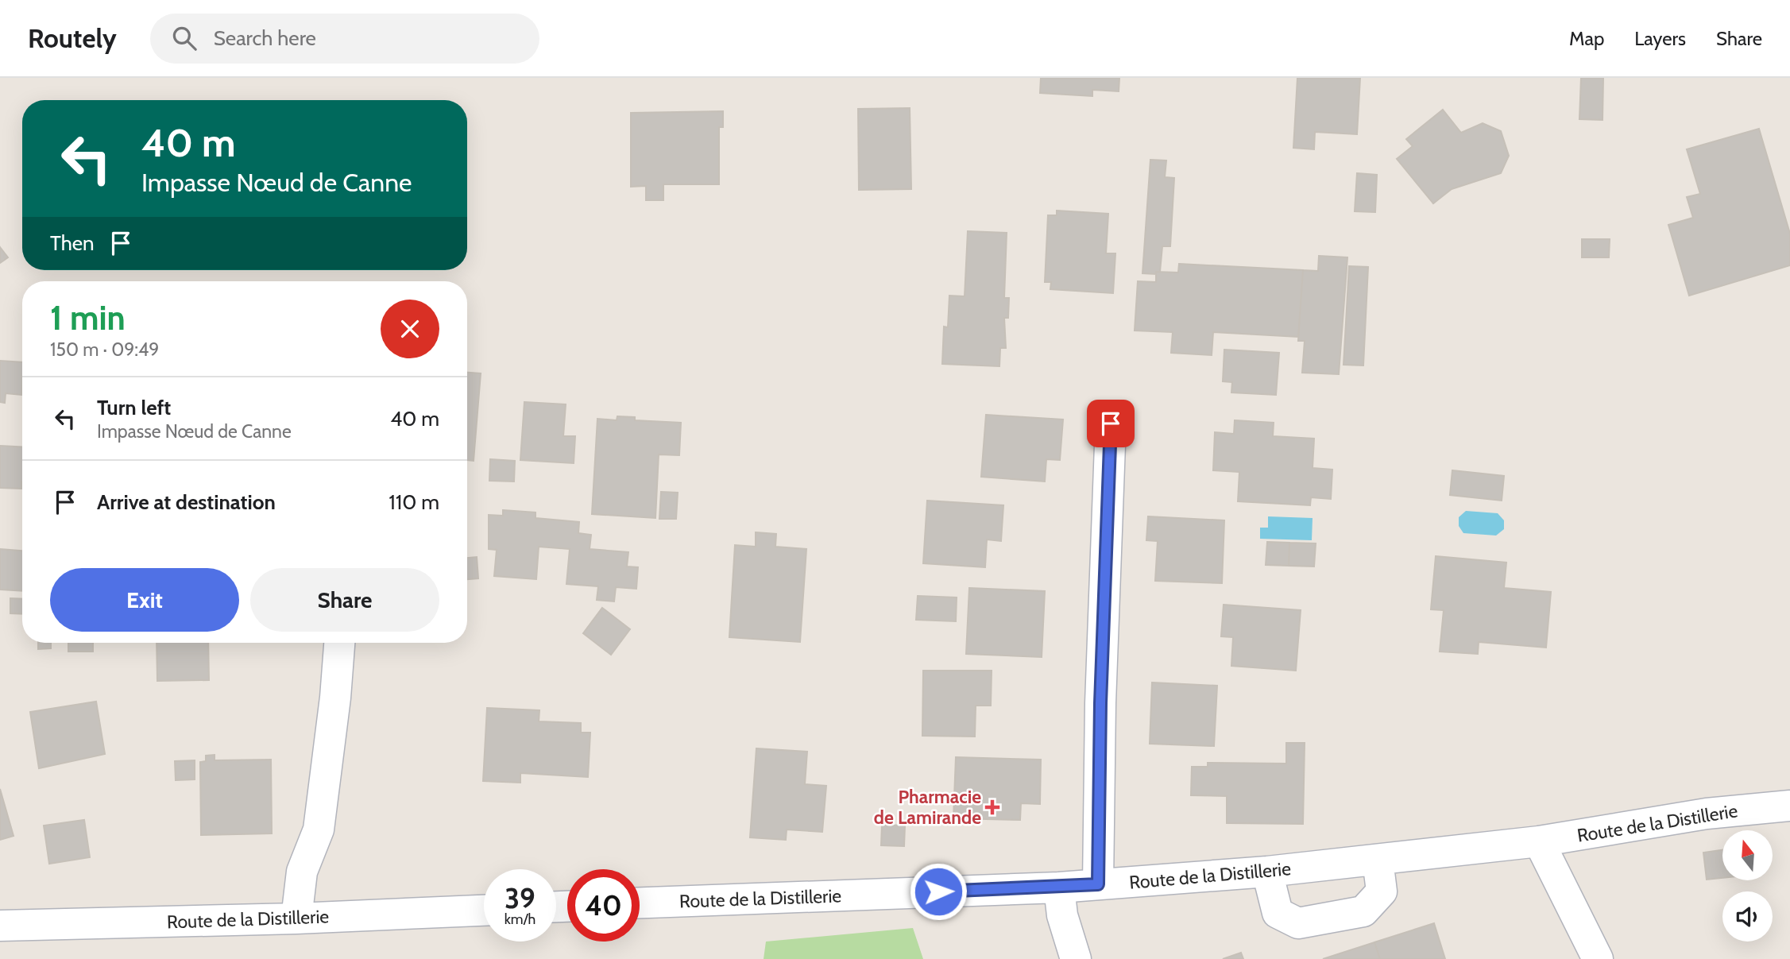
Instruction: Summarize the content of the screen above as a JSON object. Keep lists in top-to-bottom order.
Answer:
{
  "streets": {
    "street": ["Route de la Distillerie"]
  },
  "places": {
    "health": ["Pharmacie de Lamirande"]
  },
  "north": "top",
  "page": {
    "header": "Routely",
    "search": "Search here",
    "nav": ["Map", "Layers", "Share"],
    "turn": ["40 m", "Impasse Nœud de Canne"],
    "then": "Then",
    "heading": ["1 min", "150 m · 09:49"],
    "list": [
      {
        "name": "Turn left",
        "note": "Impasse Nœud de Canne",
        "value": "40 m"
      },
      {
        "name": "Arrive at destination",
        "value": "110 m"
      }
    ],
    "buttons": ["Exit", "Share"],
    "speed": "39 km/h",
    "limit": "40"
  }
}
